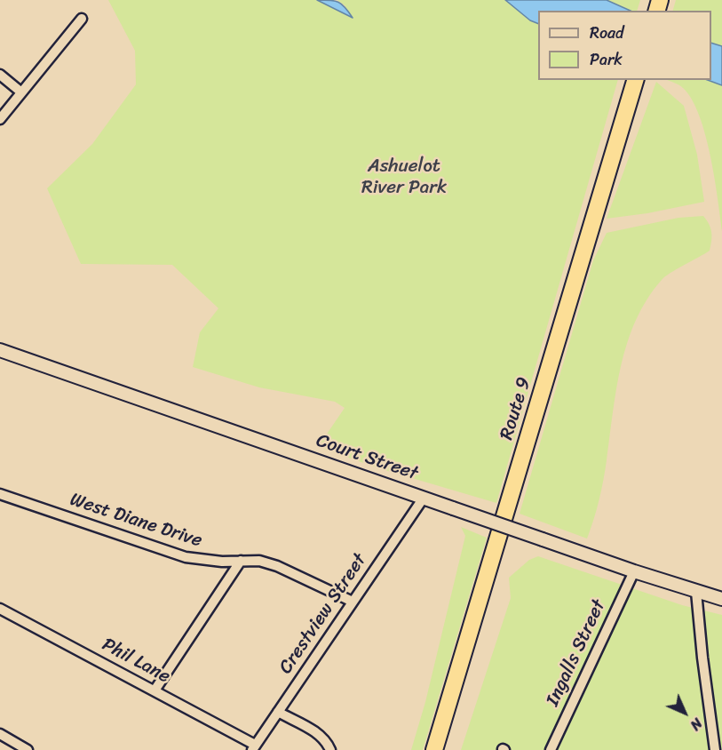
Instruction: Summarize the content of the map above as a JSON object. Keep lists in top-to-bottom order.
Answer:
{
  "streets": {
    "highway": ["Route 9"],
    "main road": ["Court Street"],
    "street": [
      "West Diane Drive",
      "Crestview Street",
      "Ingalls Street",
      "Phil Lane"
    ]
  },
  "crossings": [
    ["Court Street", "Crestview Street"],
    ["Court Street", "Ingalls Street"],
    ["West Diane Drive", "Crestview Street"],
    ["Crestview Street", "Phil Lane"]
  ],
  "parks": ["Ashuelot River Park"],
  "legend": ["Road", "Park"],
  "north": "bottom right"
}
